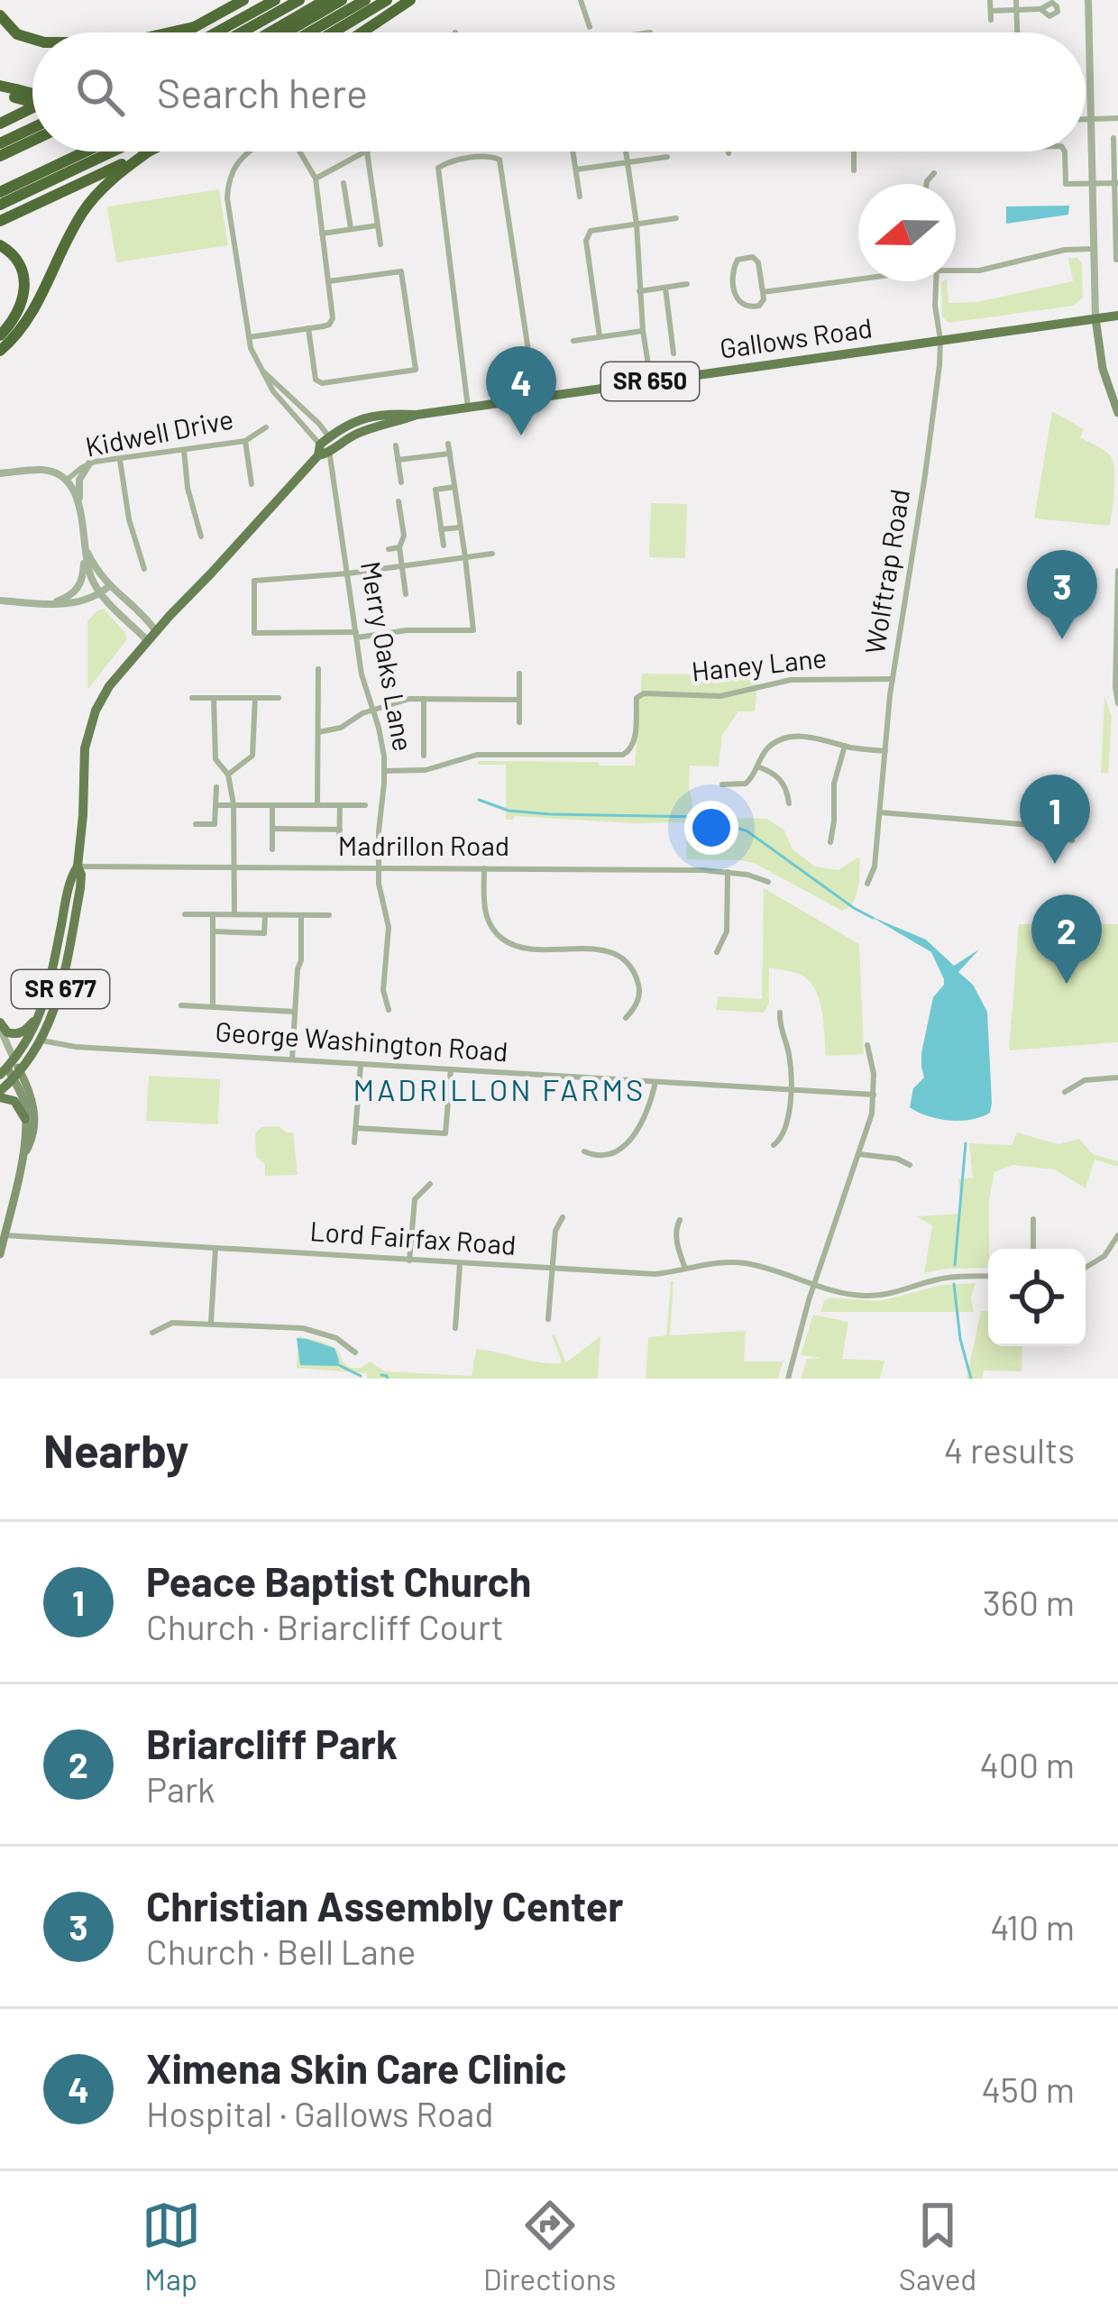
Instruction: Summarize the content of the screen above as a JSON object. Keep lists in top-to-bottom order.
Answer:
{
  "streets": {
    "main road": ["Gallows Road", "SR 650", "SR 677"],
    "street": [
      "Kidwell Drive",
      "Wolftrap Road",
      "Merry Oaks Lane",
      "Haney Lane",
      "Madrillon Road",
      "George Washington Road",
      "Lord Fairfax Road"
    ]
  },
  "crossings": [
    ["Gallows Road", "Wolftrap Road"],
    ["Gallows Road", "Merry Oaks Lane"],
    ["Gallows Road", "Madrillon Road"],
    ["Gallows Road", "George Washington Road"],
    ["Wolftrap Road", "Haney Lane"],
    ["Merry Oaks Lane", "Haney Lane"],
    ["Merry Oaks Lane", "Madrillon Road"]
  ],
  "districts": ["MADRILLON FARMS"],
  "north": "left",
  "page": {
    "search": "Search here",
    "pins": [
      "4",
      "3",
      "1",
      "2"
    ],
    "heading": ["Nearby", "4 results"],
    "list": [
      {
        "mark": "1",
        "name": "Peace Baptist Church",
        "note": "Church · Briarcliff Court",
        "value": "360 m"
      },
      {
        "mark": "2",
        "name": "Briarcliff Park",
        "note": "Park",
        "value": "400 m"
      },
      {
        "mark": "3",
        "name": "Christian Assembly Center",
        "note": "Church · Bell Lane",
        "value": "410 m"
      },
      {
        "mark": "4",
        "name": "Ximena Skin Care Clinic",
        "note": "Hospital · Gallows Road",
        "value": "450 m"
      }
    ],
    "nav": ["Map", "Directions", "Saved"]
  }
}
